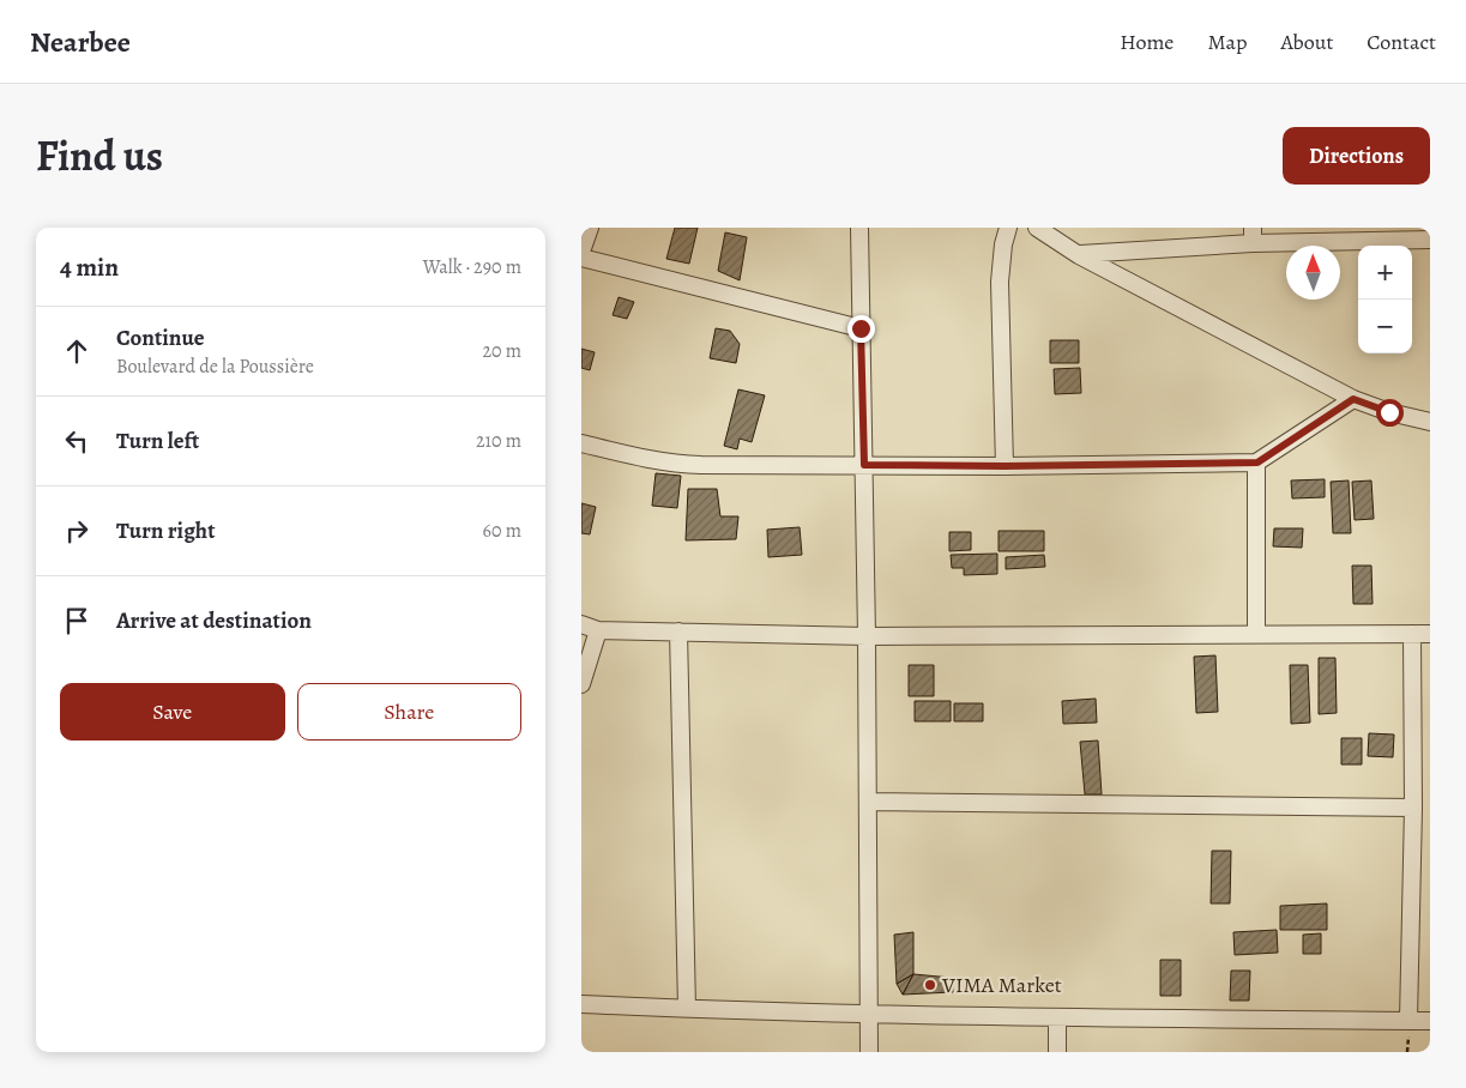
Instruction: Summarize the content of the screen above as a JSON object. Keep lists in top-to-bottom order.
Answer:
{
  "places": ["VIMA Market"],
  "north": "top",
  "page": {
    "header": "Nearbee",
    "nav": [
      "Home",
      "Map",
      "About",
      "Contact"
    ],
    "title": "Find us",
    "buttons": [
      "Directions",
      ["Save", "Share"]
    ],
    "heading": ["4 min", "Walk · 290 m"],
    "map_buttons": ["+", "−"],
    "list": [
      ["Continue", "Boulevard de la Poussière", "20 m"],
      ["Turn left", "210 m"],
      ["Turn right", "60 m"],
      "Arrive at destination"
    ]
  }
}
